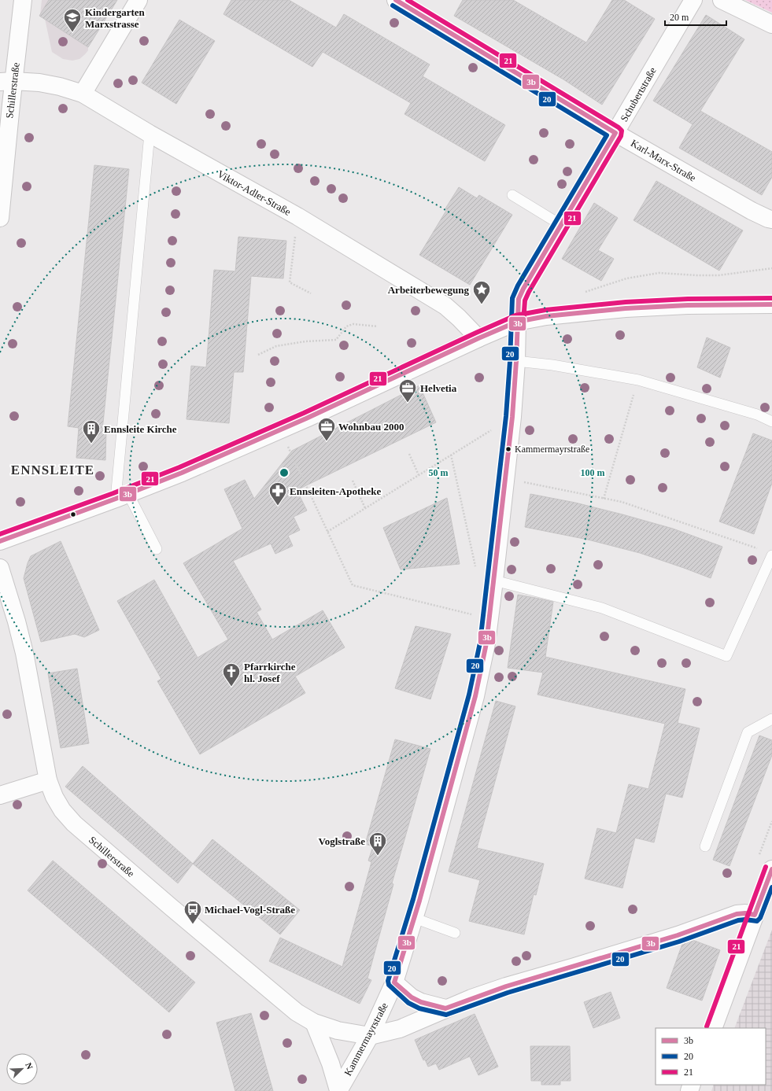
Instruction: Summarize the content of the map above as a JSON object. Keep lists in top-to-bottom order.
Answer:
{
  "streets": {
    "street": [
      "Schillerstraße",
      "Schubertstraße",
      "Karl-Marx-Straße",
      "Viktor-Adler-Straße",
      "Kammermayrstraße"
    ]
  },
  "crossings": [
    ["Schillerstraße", "Viktor-Adler-Straße"],
    ["Schillerstraße", "Kammermayrstraße"],
    ["Schubertstraße", "Karl-Marx-Straße"],
    ["Schubertstraße", "Kammermayrstraße"]
  ],
  "districts": ["ENNSLEITE"],
  "places": {
    "school or university": ["Kindergarten Marxstrasse"],
    "place": ["Arbeiterbewegung"],
    "office": ["Helvetia", "Wohnbau 2000"],
    "building": ["Ennsleite Kirche", "Voglstraße"],
    "other": ["Kammermayrstraße"],
    "pharmacy": ["Ennsleiten-Apotheke"],
    "church": ["Pfarrkirche hl. Josef"],
    "bus stop": ["Michael-Vogl-Straße"]
  },
  "lines": ["transit line 3b", "transit line 21", "transit line 20"],
  "legend": ["3b", "20", "21"],
  "scale_bar": "20 m",
  "north": "top right",
  "rings": ["50 m", "100 m"]
}
